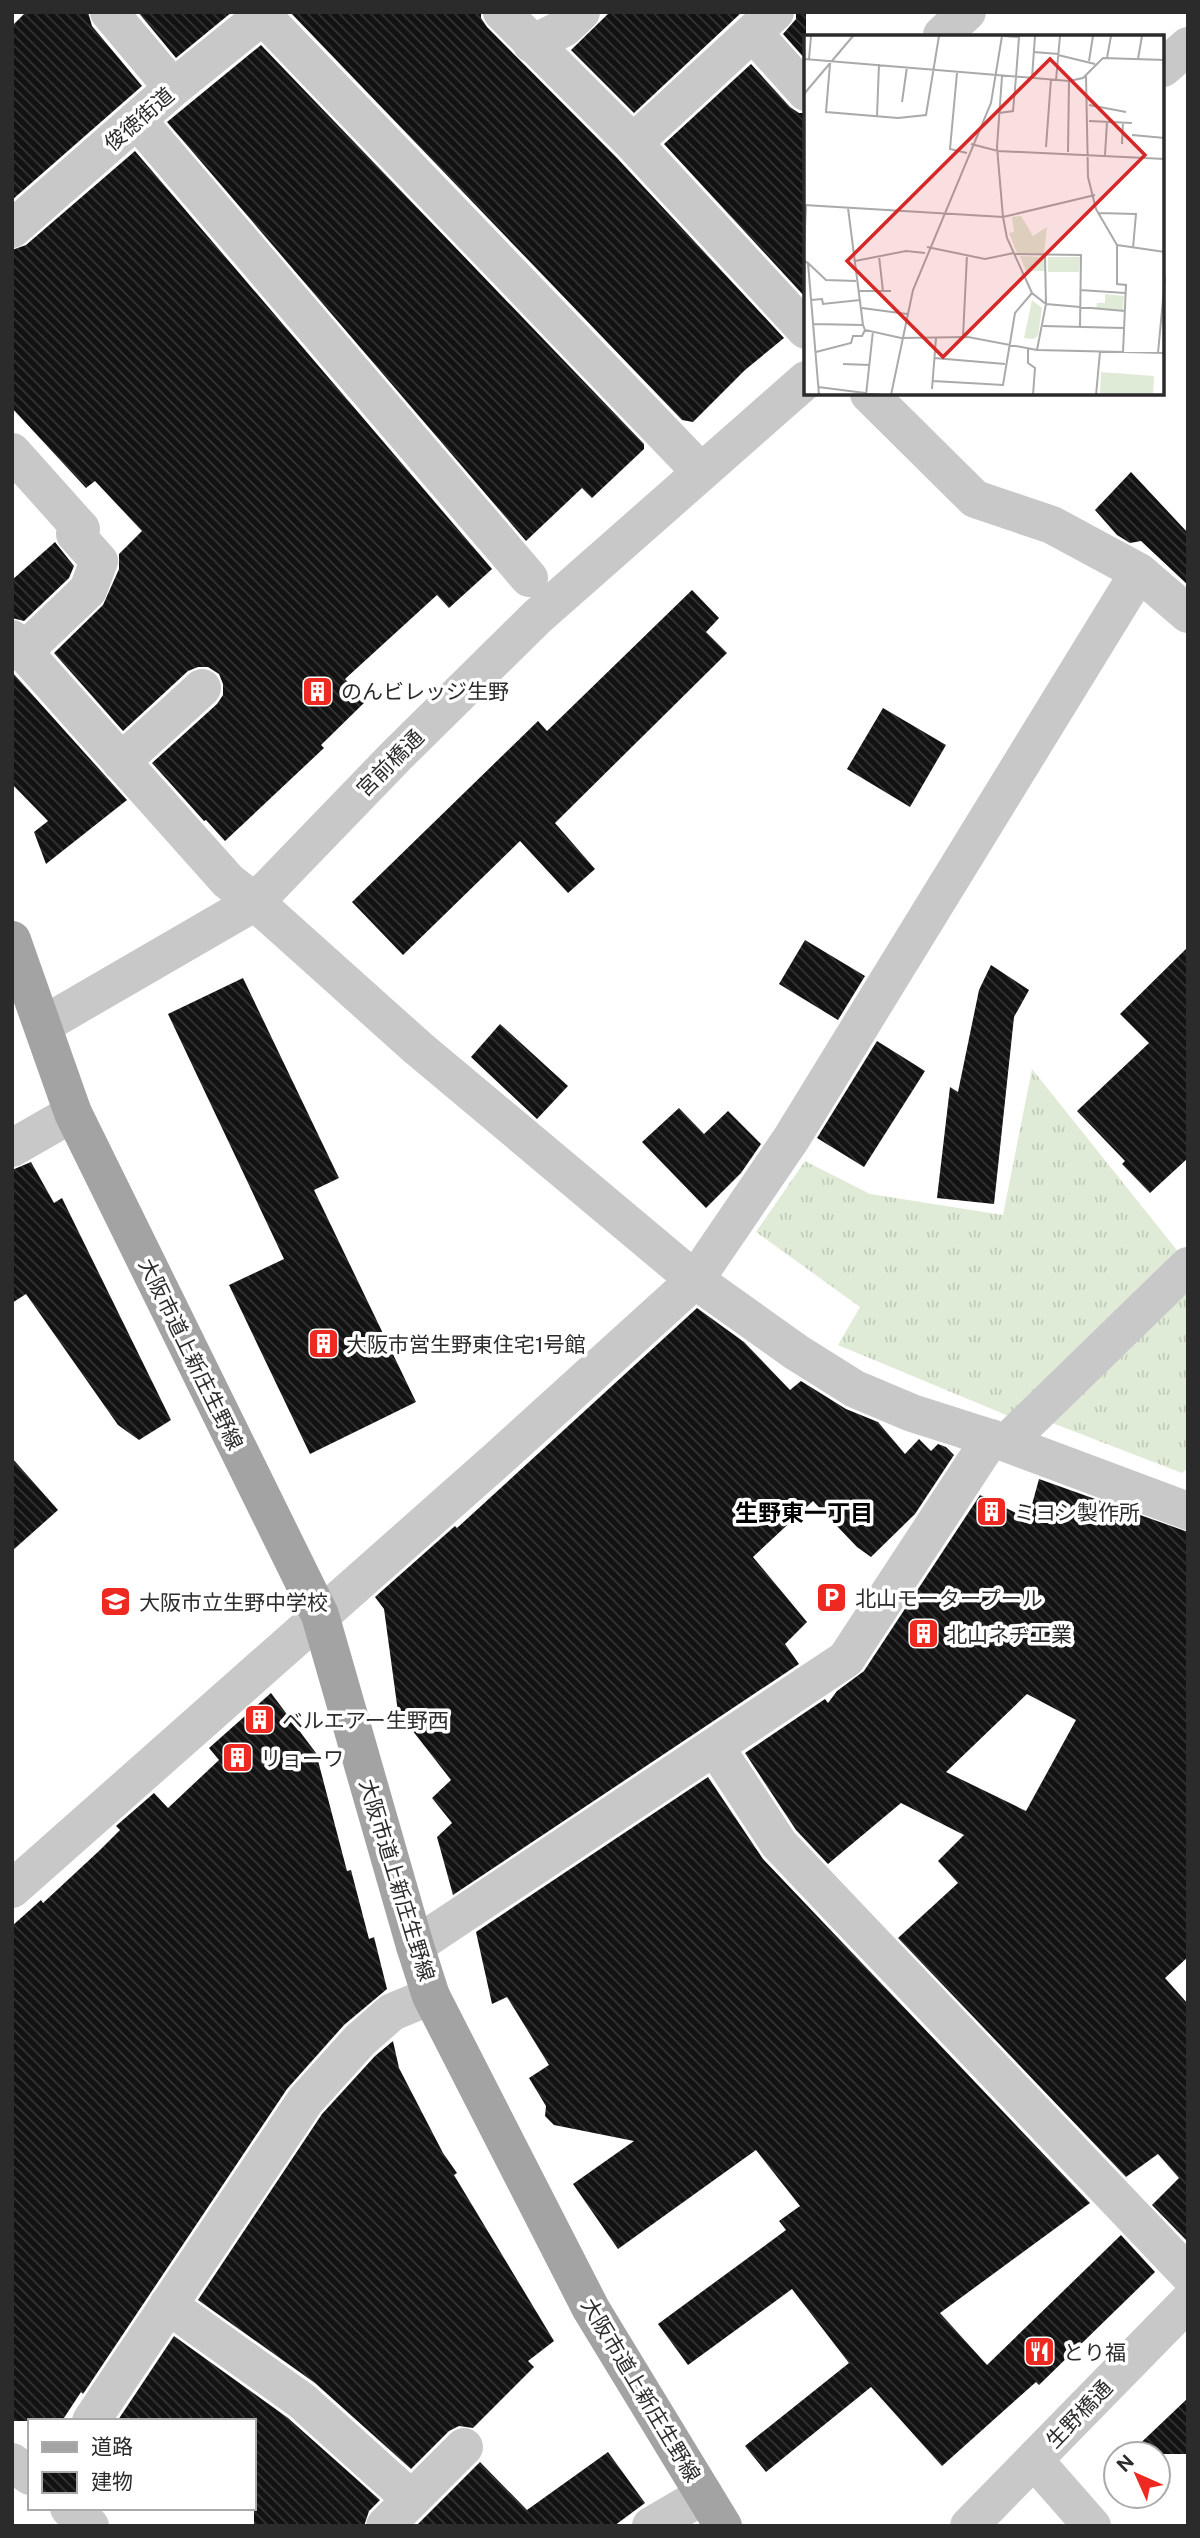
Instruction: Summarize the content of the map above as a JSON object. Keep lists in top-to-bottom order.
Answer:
{
  "streets": {
    "main road": ["大阪市道上新庄生野線"],
    "street": ["俊徳街道", "宮前橋通", "生野橋通"]
  },
  "crossings": [
    ["宮前橋通", "大阪市道上新庄生野線"]
  ],
  "districts": ["生野東一丁目"],
  "places": {
    "building": [
      "のんビレッジ生野",
      "大阪市営生野東住宅1号館",
      "ミヨシ製作所",
      "北山ネヂ工業",
      "ベルエアー生野西",
      "リョーワ"
    ],
    "parking": ["北山モータープール"],
    "school or university": ["大阪市立生野中学校"],
    "restaurant": ["とり福"]
  },
  "legend": ["道路", "建物"],
  "north": "top left"
}
